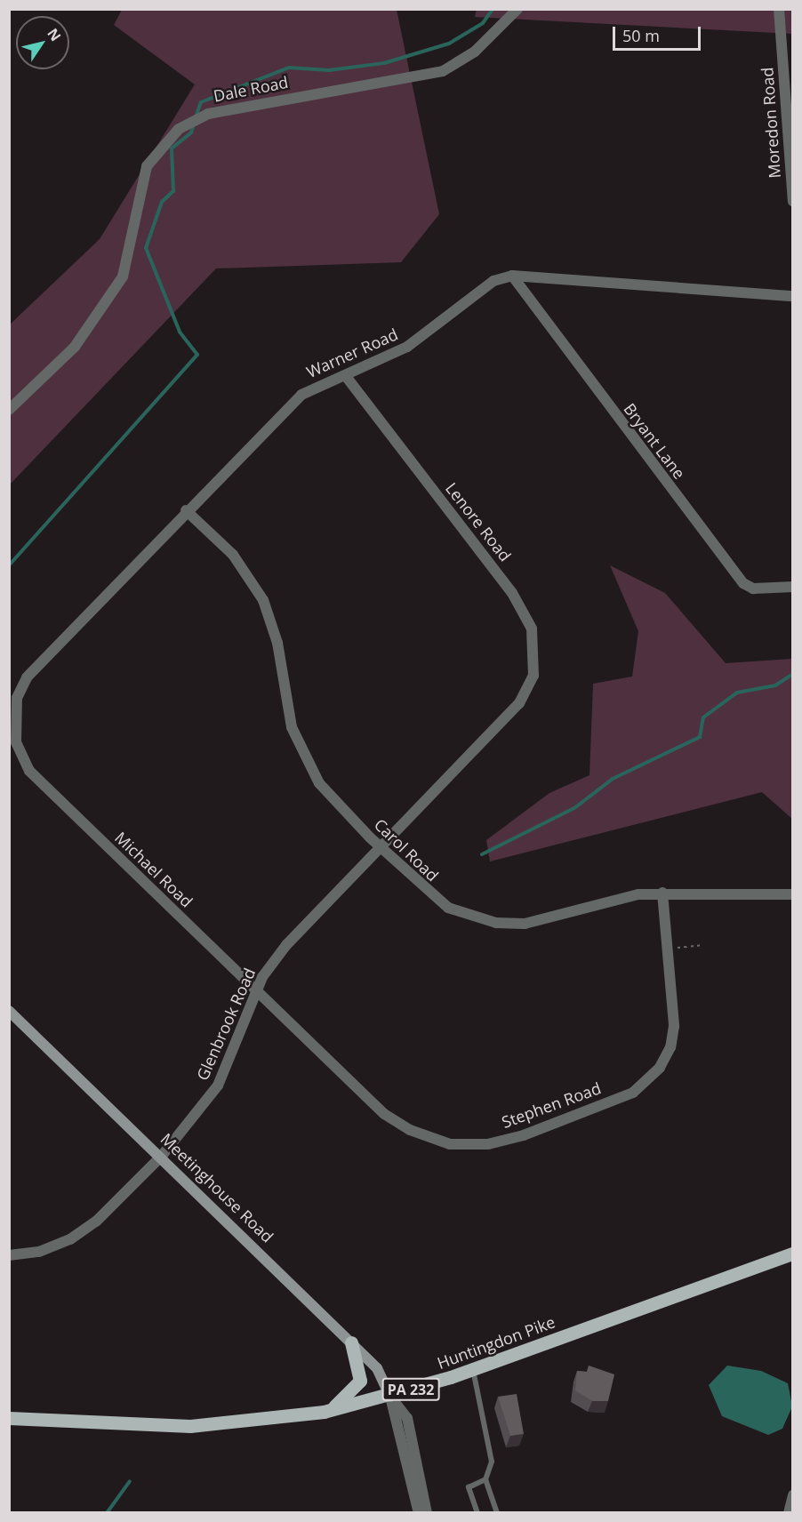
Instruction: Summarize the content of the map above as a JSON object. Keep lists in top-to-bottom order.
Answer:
{
  "streets": {
    "main road": ["Huntingdon Pike", "PA 232"],
    "street": [
      "Dale Road",
      "Moredon Road",
      "Warner Road",
      "Bryant Lane",
      "Lenore Road",
      "Carol Road",
      "Michael Road",
      "Glenbrook Road",
      "Stephen Road",
      "Meetinghouse Road"
    ]
  },
  "crossings": [
    ["Warner Road", "Bryant Lane"],
    ["Warner Road", "Lenore Road"],
    ["Warner Road", "Carol Road"],
    ["Warner Road", "Michael Road"],
    ["Lenore Road", "Glenbrook Road"],
    ["Carol Road", "Glenbrook Road"],
    ["Carol Road", "Stephen Road"],
    ["Michael Road", "Glenbrook Road"],
    ["Michael Road", "Stephen Road"],
    ["Glenbrook Road", "Stephen Road"],
    ["Glenbrook Road", "Meetinghouse Road"],
    ["Meetinghouse Road", "Huntingdon Pike"]
  ],
  "scale_bar": "50 m",
  "north": "top right"
}
